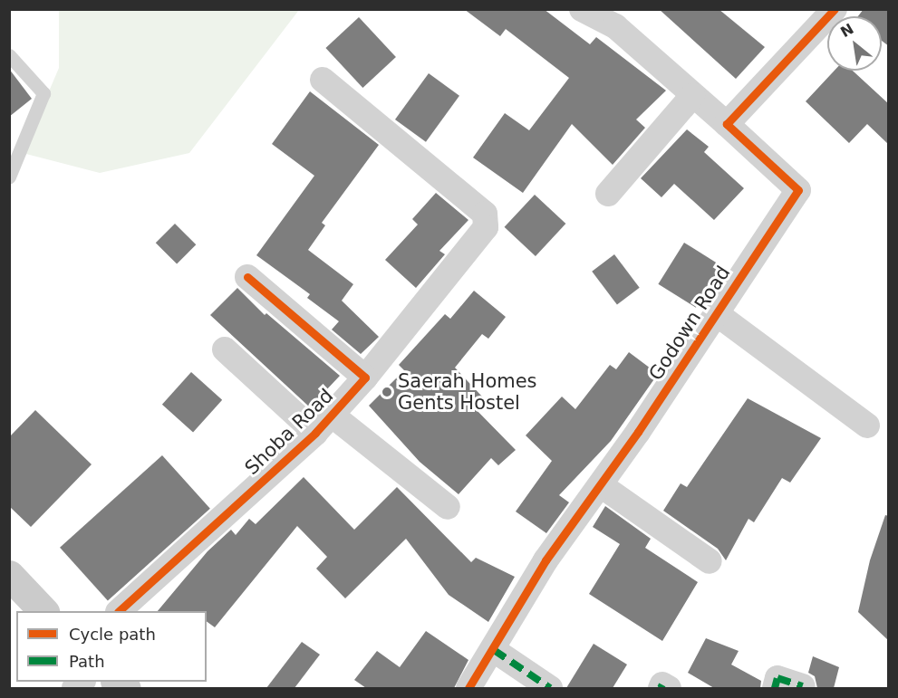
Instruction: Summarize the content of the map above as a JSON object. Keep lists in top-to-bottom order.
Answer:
{
  "streets": {
    "street": ["Godown Road", "Shoba Road"]
  },
  "places": ["Saerah Homes Gents Hostel"],
  "legend": ["Cycle path", "Path"],
  "north": "top left"
}
